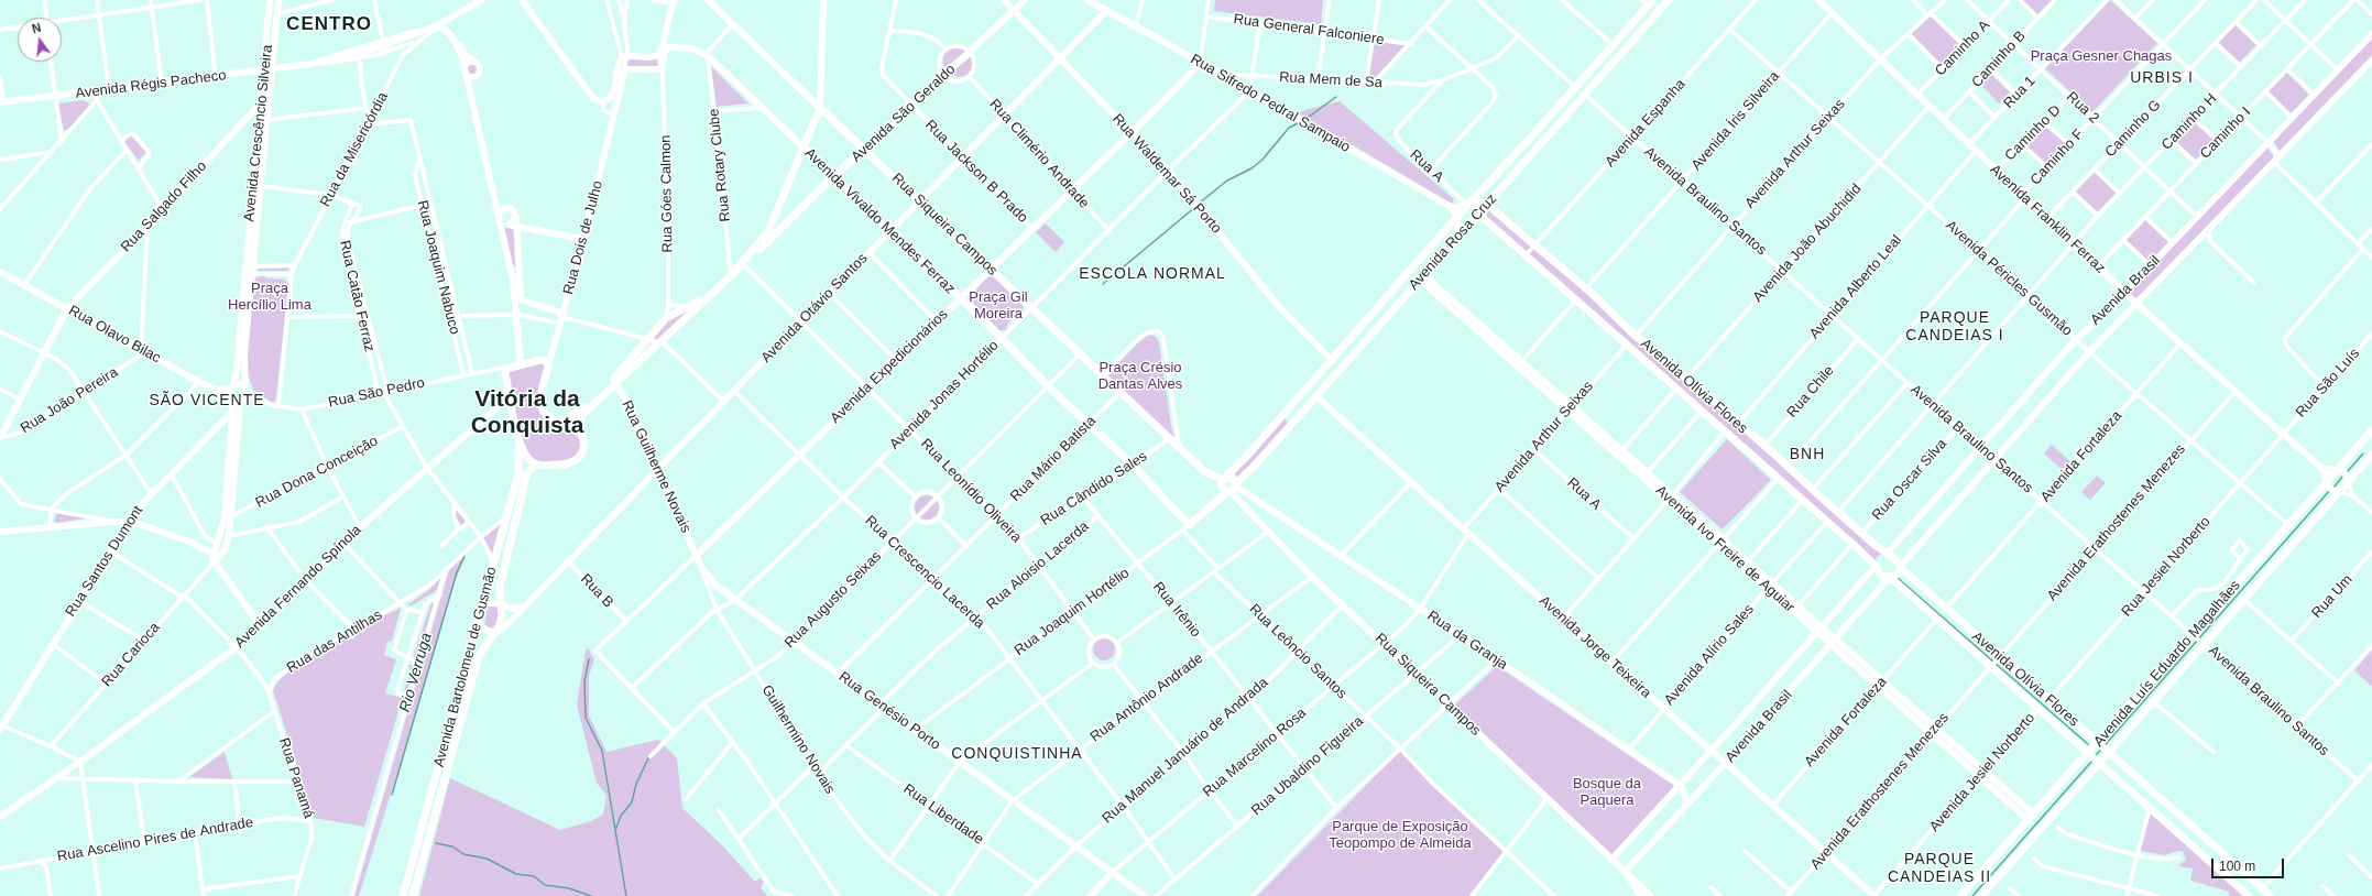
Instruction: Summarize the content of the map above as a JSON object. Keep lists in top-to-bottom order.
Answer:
{
  "streets": {
    "main road": [
      "Avenida São Geraldo",
      "Avenida Vivaldo Mendes Ferraz",
      "Rua Siqueira Campos",
      "Avenida Rosa Cruz",
      "Avenida Brasil",
      "Avenida Olívia Flores",
      "Rua Joaquim Hortélio",
      "Avenida Luís Eduardo Magalhães",
      "Avenida Bartolomeu de Gusmão"
    ],
    "street": [
      "Rua General Falconiere",
      "Caminho A",
      "Caminho B",
      "Rua Mem de Sa",
      "Avenida Régis Pacheco",
      "Rua 1",
      "Rua Sifredo Pedral Sampaio",
      "Rua 2",
      "Avenida Íris Silveira",
      "Caminho H",
      "Avenida Espanha",
      "Caminho G",
      "Avenida Crescêncio Silveira",
      "Caminho D",
      "Caminho I",
      "Rua da Misericórdia",
      "Rua Climério Andrade",
      "Avenida Arthur Seixas",
      "Caminho F",
      "Rua Rotary Clube",
      "Rua A",
      "Rua Jackson B Prado",
      "Rua Waldemar Sá Porto",
      "Rua Góes Calmon",
      "Avenida Braulino Santos",
      "Rua Salgado Filho",
      "Avenida Franklin Ferraz",
      "Rua Dois de Julho",
      "Avenida João Abuchidid",
      "Rua Joaquim Nabuco",
      "Avenida Péricles Gusmão",
      "Avenida Alberto Leal",
      "Rua Catão Ferraz",
      "Avenida Otávio Santos",
      "Rua Olavo Bilac",
      "Avenida Expedicionários",
      "Rua São Luís",
      "Rua Chile",
      "Rua São Pedro",
      "Avenida Jonas Hortélio",
      "Rua João Pereira",
      "Avenida Fortaleza",
      "Rua Mário Batista",
      "Rua Guilherme Novais",
      "Rua Dona Conceição",
      "Rua Oscar Silva",
      "Rua Cândido Sales",
      "Rua Leonídio Oliveira",
      "Avenida Erathostenes Menezes",
      "Avenida Ivo Freire de Aguiar",
      "Rua Santos Dumont",
      "Rua Aloisio Lacerda",
      "Rua Jesiel Norberto",
      "Rua Crescencio Lacerda",
      "Avenida Fernando Spínola",
      "Rua B",
      "Rua Um",
      "Rua Augusto Seixas",
      "Rua Irênio",
      "Rua da Granja",
      "Rua das Antilhas",
      "Avenida Jorge Teixeira",
      "Rua Leôncio Santos",
      "Rua Carioca",
      "Avenida Alírio Sales",
      "Rua Antônio Andrade",
      "Rua Genésio Porto",
      "Guilhermino Novais",
      "Rua Manuel Januário de Andrada",
      "Rua Marcelino Rosa",
      "Rua Ubaldino Figueira",
      "Avenida Jesiel Norberto",
      "Rua Panamá",
      "Rua Liberdade",
      "Rua Ascelino Pires de Andrade"
    ]
  },
  "crossings": [
    ["Caminho A", "Rua 2"],
    ["Caminho A", "Avenida Franklin Ferraz"],
    ["Caminho B", "Rua 2"],
    ["Caminho B", "Avenida Franklin Ferraz"],
    ["Rua Mem de Sa", "Rua Sifredo Pedral Sampaio"],
    ["Rua Mem de Sa", "Rua A"],
    ["Avenida Régis Pacheco", "Avenida Crescêncio Silveira"],
    ["Avenida Régis Pacheco", "Rua da Misericórdia"],
    ["Rua 1", "Rua 2"],
    ["Rua 1", "Avenida Franklin Ferraz"],
    ["Rua Sifredo Pedral Sampaio", "Avenida Otávio Santos"],
    ["Rua Sifredo Pedral Sampaio", "Avenida Expedicionários"],
    ["Rua Sifredo Pedral Sampaio", "Avenida Jonas Hortélio"],
    ["Rua 2", "Caminho H"],
    ["Rua 2", "Caminho G"],
    ["Rua 2", "Caminho D"],
    ["Rua 2", "Caminho I"],
    ["Rua 2", "Caminho F"],
    ["Rua 2", "Avenida Brasil"],
    ["Avenida São Geraldo", "Rua Rotary Clube"],
    ["Avenida São Geraldo", "Rua Jackson B Prado"],
    ["Avenida São Geraldo", "Rua Waldemar Sá Porto"],
    ["Avenida São Geraldo", "Rua Góes Calmon"],
    ["Avenida São Geraldo", "Avenida Vivaldo Mendes Ferraz"],
    ["Avenida São Geraldo", "Rua Siqueira Campos"],
    ["Avenida São Geraldo", "Rua Guilherme Novais"],
    ["Avenida São Geraldo", "Rua Leonídio Oliveira"],
    ["Avenida São Geraldo", "Avenida Bartolomeu de Gusmão"],
    ["Avenida Íris Silveira", "Avenida Braulino Santos"],
    ["Avenida Íris Silveira", "Avenida Franklin Ferraz"],
    ["Avenida Íris Silveira", "Avenida Péricles Gusmão"],
    ["Avenida Íris Silveira", "Avenida Olívia Flores"],
    ["Caminho H", "Avenida Franklin Ferraz"],
    ["Avenida Espanha", "Avenida Braulino Santos"],
    ["Avenida Espanha", "Avenida Péricles Gusmão"],
    ["Avenida Espanha", "Avenida Olívia Flores"],
    ["Caminho G", "Avenida Franklin Ferraz"],
    ["Avenida Crescêncio Silveira", "Rua Salgado Filho"],
    ["Caminho D", "Avenida Franklin Ferraz"],
    ["Caminho I", "Avenida Franklin Ferraz"],
    ["Rua da Misericórdia", "Rua Joaquim Nabuco"],
    ["Rua Climério Andrade", "Avenida Otávio Santos"],
    ["Rua Climério Andrade", "Avenida Expedicionários"],
    ["Rua Climério Andrade", "Avenida Jonas Hortélio"],
    ["Avenida Arthur Seixas", "Rua A"],
    ["Avenida Arthur Seixas", "Avenida Braulino Santos"],
    ["Avenida Arthur Seixas", "Avenida Franklin Ferraz"],
    ["Avenida Arthur Seixas", "Avenida Péricles Gusmão"],
    ["Avenida Arthur Seixas", "Avenida Olívia Flores"],
    ["Avenida Arthur Seixas", "Avenida Ivo Freire de Aguiar"],
    ["Avenida Arthur Seixas", "Rua da Granja"],
    ["Avenida Arthur Seixas", "Avenida Jorge Teixeira"],
    ["Avenida Arthur Seixas", "Rua Marcelino Rosa"],
    ["Caminho F", "Avenida Braulino Santos"],
    ["Caminho F", "Avenida Franklin Ferraz"],
    ["Caminho F", "Avenida Péricles Gusmão"],
    ["Caminho F", "Avenida Olívia Flores"],
    ["Rua Rotary Clube", "Avenida Vivaldo Mendes Ferraz"],
    ["Rua A", "Avenida Rosa Cruz"],
    ["Rua Jackson B Prado", "Avenida Otávio Santos"],
    ["Rua Jackson B Prado", "Avenida Expedicionários"],
    ["Rua Waldemar Sá Porto", "Avenida Rosa Cruz"],
    ["Rua Waldemar Sá Porto", "Avenida Otávio Santos"],
    ["Rua Waldemar Sá Porto", "Avenida Expedicionários"],
    ["Rua Waldemar Sá Porto", "Avenida Jonas Hortélio"],
    ["Avenida Braulino Santos", "Avenida Rosa Cruz"],
    ["Avenida Braulino Santos", "Avenida João Abuchidid"],
    ["Avenida Braulino Santos", "Avenida Alberto Leal"],
    ["Avenida Braulino Santos", "Avenida Brasil"],
    ["Avenida Braulino Santos", "Rua Chile"],
    ["Avenida Braulino Santos", "Avenida Fortaleza"],
    ["Avenida Braulino Santos", "Rua Oscar Silva"],
    ["Avenida Braulino Santos", "Avenida Erathostenes Menezes"],
    ["Avenida Braulino Santos", "Rua Jesiel Norberto"],
    ["Avenida Braulino Santos", "Avenida Luís Eduardo Magalhães"],
    ["Rua Salgado Filho", "Rua Olavo Bilac"],
    ["Rua Salgado Filho", "Rua João Pereira"],
    ["Avenida Franklin Ferraz", "Avenida João Abuchidid"],
    ["Avenida Franklin Ferraz", "Avenida Alberto Leal"],
    ["Avenida Franklin Ferraz", "Avenida Brasil"],
    ["Avenida Franklin Ferraz", "Rua São Luís"],
    ["Avenida Franklin Ferraz", "Avenida Fortaleza"],
    ["Avenida Franklin Ferraz", "Avenida Erathostenes Menezes"],
    ["Avenida Franklin Ferraz", "Rua Jesiel Norberto"],
    ["Avenida Vivaldo Mendes Ferraz", "Avenida Otávio Santos"],
    ["Avenida Vivaldo Mendes Ferraz", "Avenida Expedicionários"],
    ["Avenida Vivaldo Mendes Ferraz", "Avenida Jonas Hortélio"],
    ["Avenida Vivaldo Mendes Ferraz", "Rua Mário Batista"],
    ["Avenida Vivaldo Mendes Ferraz", "Rua Cândido Sales"],
    ["Avenida Vivaldo Mendes Ferraz", "Rua Augusto Seixas"],
    ["Avenida Vivaldo Mendes Ferraz", "Rua Joaquim Hortélio"],
    ["Rua Siqueira Campos", "Avenida Rosa Cruz"],
    ["Rua Siqueira Campos", "Avenida Brasil"],
    ["Rua Siqueira Campos", "Avenida Otávio Santos"],
    ["Rua Siqueira Campos", "Avenida Expedicionários"],
    ["Rua Siqueira Campos", "Avenida Jonas Hortélio"],
    ["Rua Siqueira Campos", "Rua Mário Batista"],
    ["Rua Siqueira Campos", "Rua Cândido Sales"],
    ["Rua Siqueira Campos", "Rua Augusto Seixas"],
    ["Rua Siqueira Campos", "Rua Joaquim Hortélio"],
    ["Rua Siqueira Campos", "Rua da Granja"],
    ["Rua Siqueira Campos", "Rua Antônio Andrade"],
    ["Rua Siqueira Campos", "Rua Manuel Januário de Andrada"],
    ["Rua Siqueira Campos", "Rua Marcelino Rosa"],
    ["Rua Siqueira Campos", "Rua Ubaldino Figueira"],
    ["Avenida Rosa Cruz", "Avenida Olívia Flores"],
    ["Avenida Rosa Cruz", "Avenida Ivo Freire de Aguiar"],
    ["Avenida Rosa Cruz", "Rua Joaquim Hortélio"],
    ["Avenida Rosa Cruz", "Rua da Granja"],
    ["Avenida Rosa Cruz", "Avenida Jorge Teixeira"],
    ["Avenida João Abuchidid", "Avenida Péricles Gusmão"],
    ["Avenida João Abuchidid", "Avenida Olívia Flores"],
    ["Rua Joaquim Nabuco", "Rua Catão Ferraz"],
    ["Rua Joaquim Nabuco", "Rua São Pedro"],
    ["Avenida Péricles Gusmão", "Avenida Alberto Leal"],
    ["Avenida Péricles Gusmão", "Avenida Brasil"],
    ["Avenida Péricles Gusmão", "Avenida Fortaleza"],
    ["Avenida Péricles Gusmão", "Avenida Erathostenes Menezes"],
    ["Avenida Péricles Gusmão", "Rua Jesiel Norberto"],
    ["Avenida Péricles Gusmão", "Avenida Luís Eduardo Magalhães"],
    ["Avenida Alberto Leal", "Avenida Olívia Flores"],
    ["Avenida Brasil", "Avenida Olívia Flores"],
    ["Avenida Brasil", "Avenida Ivo Freire de Aguiar"],
    ["Avenida Brasil", "Rua da Granja"],
    ["Avenida Brasil", "Avenida Jorge Teixeira"],
    ["Rua Catão Ferraz", "Rua São Pedro"],
    ["Rua Catão Ferraz", "Rua Dona Conceição"],
    ["Rua Catão Ferraz", "Avenida Fernando Spínola"],
    ["Rua Catão Ferraz", "Rua das Antilhas"],
    ["Rua Catão Ferraz", "Avenida Bartolomeu de Gusmão"],
    ["Avenida Otávio Santos", "Rua Guilherme Novais"],
    ["Avenida Otávio Santos", "Rua Leonídio Oliveira"],
    ["Avenida Otávio Santos", "Rua Crescencio Lacerda"],
    ["Avenida Otávio Santos", "Rua B"],
    ["Avenida Otávio Santos", "Avenida Bartolomeu de Gusmão"],
    ["Rua Olavo Bilac", "Rua João Pereira"],
    ["Avenida Expedicionários", "Avenida Jonas Hortélio"],
    ["Avenida Expedicionários", "Rua Guilherme Novais"],
    ["Avenida Expedicionários", "Rua Leonídio Oliveira"],
    ["Avenida Expedicionários", "Rua Crescencio Lacerda"],
    ["Avenida Expedicionários", "Rua B"],
    ["Avenida Expedicionários", "Guilhermino Novais"],
    ["Rua São Luís", "Rua Jesiel Norberto"],
    ["Avenida Olívia Flores", "Rua Chile"],
    ["Avenida Olívia Flores", "Avenida Fortaleza"],
    ["Avenida Olívia Flores", "Rua Oscar Silva"],
    ["Avenida Olívia Flores", "Avenida Erathostenes Menezes"],
    ["Avenida Olívia Flores", "Rua Jesiel Norberto"],
    ["Avenida Olívia Flores", "Avenida Alírio Sales"],
    ["Avenida Olívia Flores", "Avenida Luís Eduardo Magalhães"],
    ["Avenida Olívia Flores", "Avenida Jesiel Norberto"],
    ["Avenida Jonas Hortélio", "Rua Leonídio Oliveira"],
    ["Avenida Jonas Hortélio", "Rua Crescencio Lacerda"],
    ["Avenida Jonas Hortélio", "Rua Genésio Porto"],
    ["Avenida Jonas Hortélio", "Guilhermino Novais"],
    ["Avenida Fortaleza", "Avenida Ivo Freire de Aguiar"],
    ["Avenida Fortaleza", "Avenida Jorge Teixeira"],
    ["Rua Mário Batista", "Rua Leonídio Oliveira"],
    ["Rua Mário Batista", "Rua Crescencio Lacerda"],
    ["Rua Mário Batista", "Rua Genésio Porto"],
    ["Rua Guilherme Novais", "Guilhermino Novais"],
    ["Rua Cândido Sales", "Rua Leonídio Oliveira"],
    ["Rua Cândido Sales", "Rua Irênio"],
    ["Rua Leonídio Oliveira", "Rua Aloisio Lacerda"],
    ["Rua Leonídio Oliveira", "Rua Augusto Seixas"],
    ["Rua Leonídio Oliveira", "Rua Joaquim Hortélio"],
    ["Avenida Erathostenes Menezes", "Avenida Ivo Freire de Aguiar"],
    ["Avenida Erathostenes Menezes", "Avenida Jorge Teixeira"],
    ["Avenida Ivo Freire de Aguiar", "Avenida Alírio Sales"],
    ["Avenida Ivo Freire de Aguiar", "Avenida Luís Eduardo Magalhães"],
    ["Avenida Ivo Freire de Aguiar", "Avenida Jesiel Norberto"],
    ["Rua Aloisio Lacerda", "Rua Crescencio Lacerda"],
    ["Rua Aloisio Lacerda", "Rua Irênio"],
    ["Rua Aloisio Lacerda", "Rua Genésio Porto"],
    ["Rua Aloisio Lacerda", "Guilhermino Novais"],
    ["Rua Aloisio Lacerda", "Rua Liberdade"],
    ["Rua Crescencio Lacerda", "Rua Augusto Seixas"],
    ["Rua Crescencio Lacerda", "Rua Joaquim Hortélio"],
    ["Rua Crescencio Lacerda", "Rua Antônio Andrade"],
    ["Rua Crescencio Lacerda", "Rua Manuel Januário de Andrada"],
    ["Rua Crescencio Lacerda", "Rua Marcelino Rosa"],
    ["Rua Crescencio Lacerda", "Rua Ubaldino Figueira"],
    ["Rua Augusto Seixas", "Rua Genésio Porto"],
    ["Rua Augusto Seixas", "Guilhermino Novais"],
    ["Rua Irênio", "Rua Joaquim Hortélio"],
    ["Rua Irênio", "Rua Antônio Andrade"],
    ["Rua Irênio", "Rua Manuel Januário de Andrada"],
    ["Rua Irênio", "Rua Marcelino Rosa"],
    ["Rua Irênio", "Rua Ubaldino Figueira"],
    ["Rua Joaquim Hortélio", "Rua da Granja"],
    ["Rua Joaquim Hortélio", "Rua Genésio Porto"],
    ["Rua da Granja", "Avenida Alírio Sales"],
    ["Rua da Granja", "Rua Marcelino Rosa"],
    ["Rua da Granja", "Rua Ubaldino Figueira"],
    ["Rua das Antilhas", "Avenida Bartolomeu de Gusmão"],
    ["Avenida Jorge Teixeira", "Avenida Alírio Sales"],
    ["Avenida Jorge Teixeira", "Avenida Jesiel Norberto"],
    ["Rua Leôncio Santos", "Rua Antônio Andrade"],
    ["Rua Leôncio Santos", "Rua Manuel Januário de Andrada"],
    ["Rua Leôncio Santos", "Rua Marcelino Rosa"],
    ["Rua Leôncio Santos", "Rua Ubaldino Figueira"],
    ["Rua Antônio Andrade", "Rua Genésio Porto"],
    ["Rua Antônio Andrade", "Rua Liberdade"],
    ["Rua Genésio Porto", "Guilhermino Novais"],
    ["Rua Genésio Porto", "Rua Manuel Januário de Andrada"],
    ["Rua Genésio Porto", "Rua Marcelino Rosa"],
    ["Rua Manuel Januário de Andrada", "Rua Liberdade"],
    ["Rua Panamá", "Rua Ascelino Pires de Andrade"]
  ],
  "districts": [
    "CENTRO",
    "URBIS I",
    "ESCOLA NORMAL",
    "PARQUE CANDEIAS I",
    "Vitória da Conquista",
    "SÃO VICENTE",
    "BNH",
    "CONQUISTINHA",
    "PARQUE CANDEIAS II"
  ],
  "water": ["Rio Verruga"],
  "parks": [
    "Praça Gesner Chagas",
    "Praça Hercílio Lima",
    "Praça Gil Moreira",
    "Praça Crésio Dantas Alves",
    "Bosque da Paquera",
    "Parque de Exposição Teopompo de Almeida"
  ],
  "scale_bar": "100 m",
  "north": "top"
}
